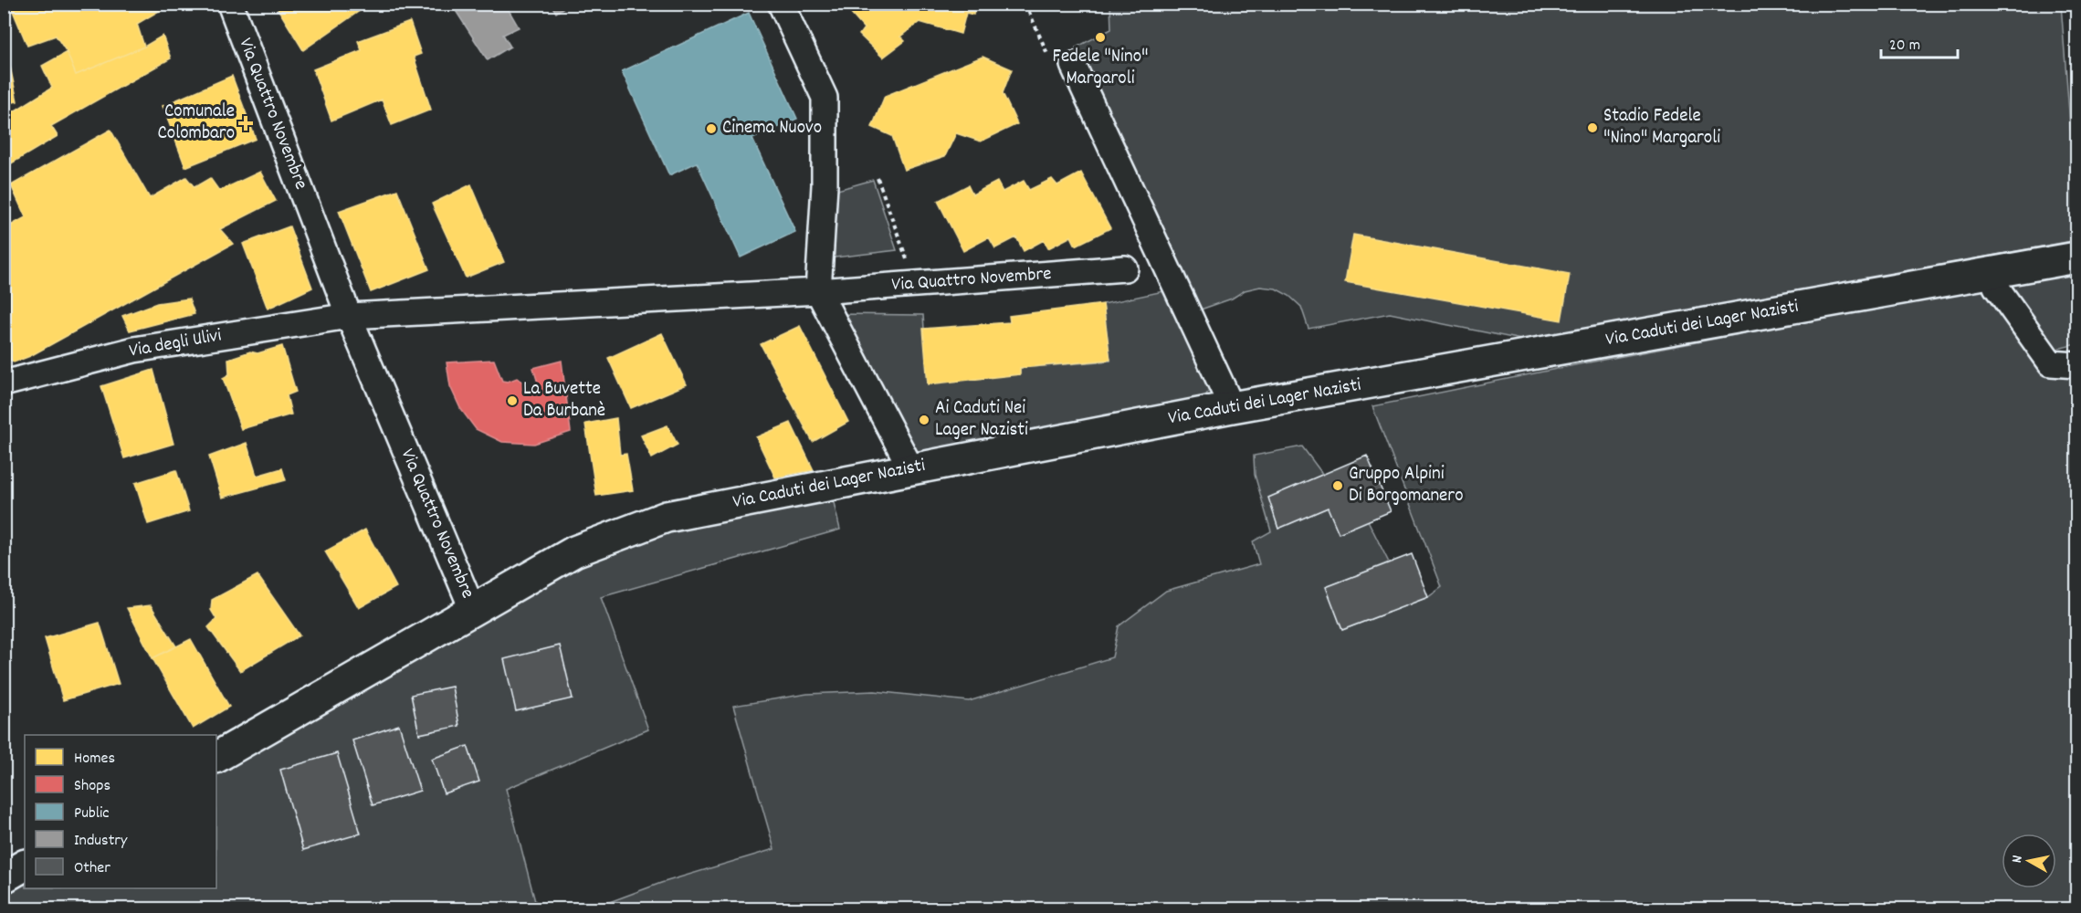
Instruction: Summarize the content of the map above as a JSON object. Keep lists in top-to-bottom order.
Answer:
{
  "streets": {
    "main road": ["Via Quattro Novembre", "Via Caduti dei Lager Nazisti"],
    "street": ["Via degli Ulivi"]
  },
  "crossings": [
    ["Via Quattro Novembre", "Via Caduti dei Lager Nazisti"],
    ["Via Quattro Novembre", "Via degli Ulivi"]
  ],
  "places": {
    "other": [
      "Fedele \"Nino\" Margaroli",
      "Stadio Fedele \"Nino\" Margaroli",
      "Cinema Nuovo",
      "La Buvette Da Burbanè",
      "Ai Caduti Nei Lager Nazisti",
      "Gruppo Alpini Di Borgomanero"
    ],
    "health": ["Comunale Colombaro"]
  },
  "legend": [
    "Homes",
    "Shops",
    "Public",
    "Industry",
    "Other"
  ],
  "scale_bar": "20 m",
  "north": "left"
}
